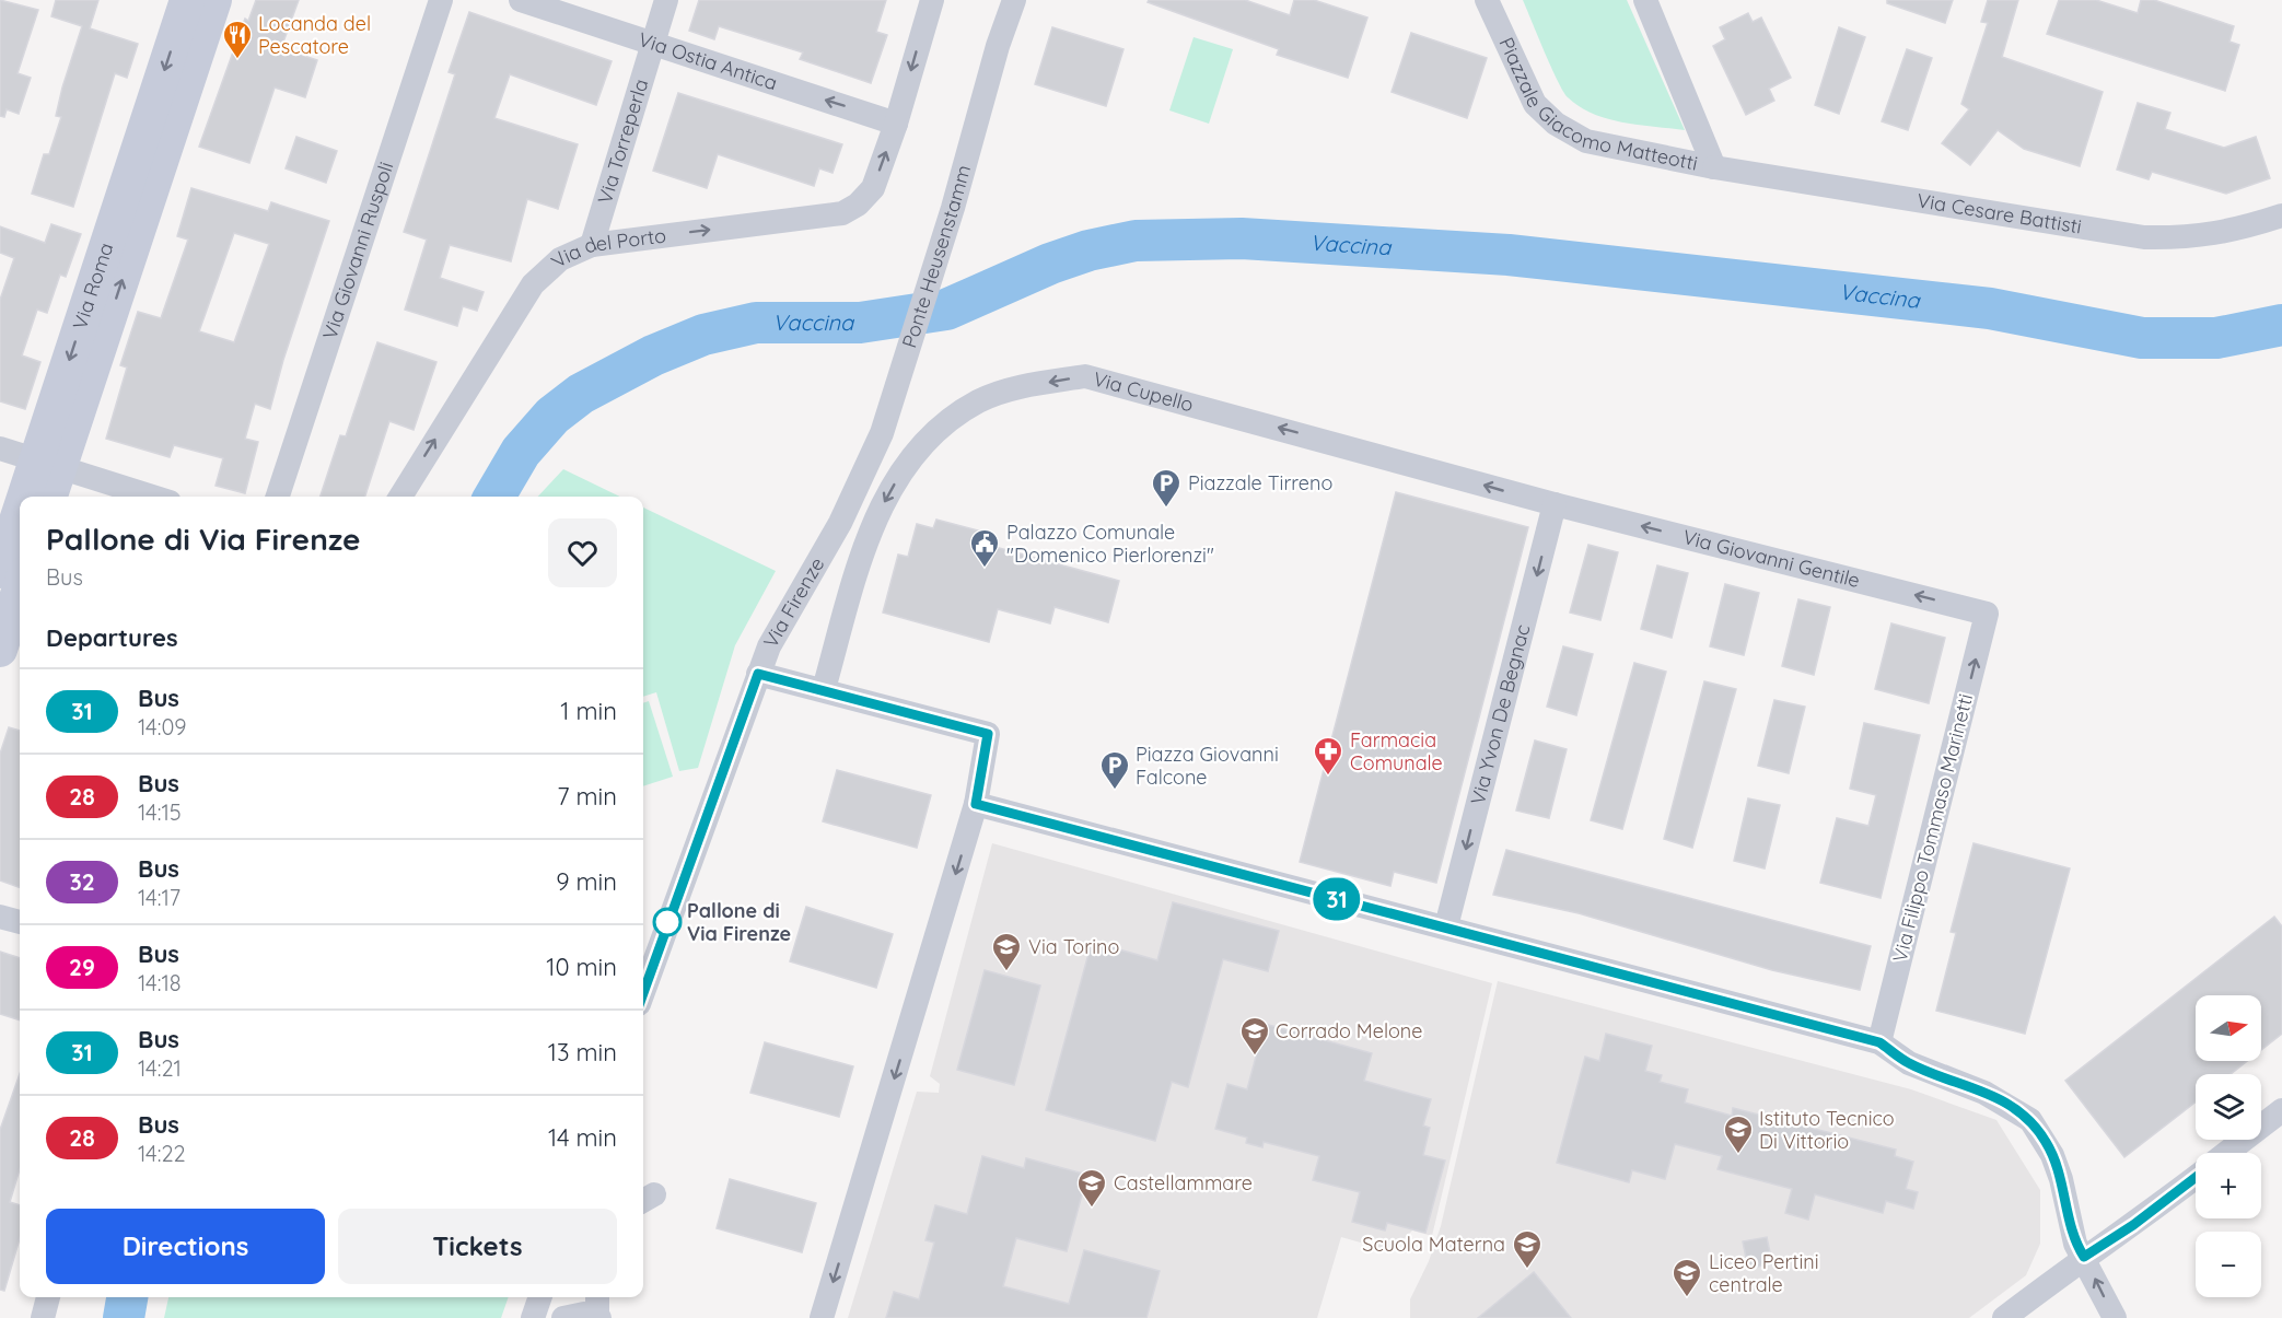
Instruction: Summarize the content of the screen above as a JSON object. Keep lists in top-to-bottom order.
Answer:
{
  "streets": {
    "street": [
      "Via Ostia Antica",
      "Piazzale Giacomo Matteotti",
      "Via Torreperla",
      "Via Cesare Battisti",
      "Via Giovanni Ruspoli",
      "Via del Porto",
      "Ponte Heusenstamm",
      "Via Roma",
      "Via Cupello",
      "Via Giovanni Gentile",
      "Via Firenze",
      "Via Yvon De Begnac",
      "Via Filippo Tommaso Marinetti"
    ]
  },
  "crossings": [
    ["Via Ostia Antica", "Via Torreperla"],
    ["Via Ostia Antica", "Via del Porto"],
    ["Piazzale Giacomo Matteotti", "Via Cesare Battisti"],
    ["Via Torreperla", "Via del Porto"],
    ["Ponte Heusenstamm", "Via Firenze"],
    ["Via Cupello", "Via Giovanni Gentile"],
    ["Via Cupello", "Via Yvon De Begnac"],
    ["Via Giovanni Gentile", "Via Yvon De Begnac"],
    ["Via Giovanni Gentile", "Via Filippo Tommaso Marinetti"]
  ],
  "one_way": [
    "Via Ostia Antica",
    "Via Cupello",
    "Via Giovanni Gentile",
    "Via Yvon De Begnac",
    "Via Filippo Tommaso Marinetti"
  ],
  "water": ["Vaccina"],
  "places": {
    "restaurant": ["Locanda del Pescatore"],
    "parking": ["Piazzale Tirreno", "Piazza Giovanni Falcone"],
    "public building": ["Palazzo Comunale \"Domenico Pierlorenzi\""],
    "pharmacy": ["Farmacia Comunale"],
    "other": ["Pallone di Via Firenze"],
    "school or university": [
      "Via Torino",
      "Corrado Melone",
      "Istituto Tecnico Di Vittorio",
      "Castellammare",
      "Scuola Materna",
      "Liceo Pertini centrale"
    ]
  },
  "lines": ["bus line 31"],
  "north": "right",
  "page": {
    "on_map": "31",
    "heading": [
      ["Pallone di Via Firenze", "Bus"],
      "Departures"
    ],
    "list": [
      {
        "mark": "31",
        "name": "Bus",
        "note": "14:09",
        "value": "1 min"
      },
      {
        "mark": "28",
        "name": "Bus",
        "note": "14:15",
        "value": "7 min"
      },
      {
        "mark": "32",
        "name": "Bus",
        "note": "14:17",
        "value": "9 min"
      },
      {
        "mark": "29",
        "name": "Bus",
        "note": "14:18",
        "value": "10 min"
      },
      {
        "mark": "31",
        "name": "Bus",
        "note": "14:21",
        "value": "13 min"
      },
      {
        "mark": "28",
        "name": "Bus",
        "note": "14:22",
        "value": "14 min"
      }
    ],
    "map_buttons": ["+", "−"],
    "buttons": ["Directions", "Tickets"]
  }
}
